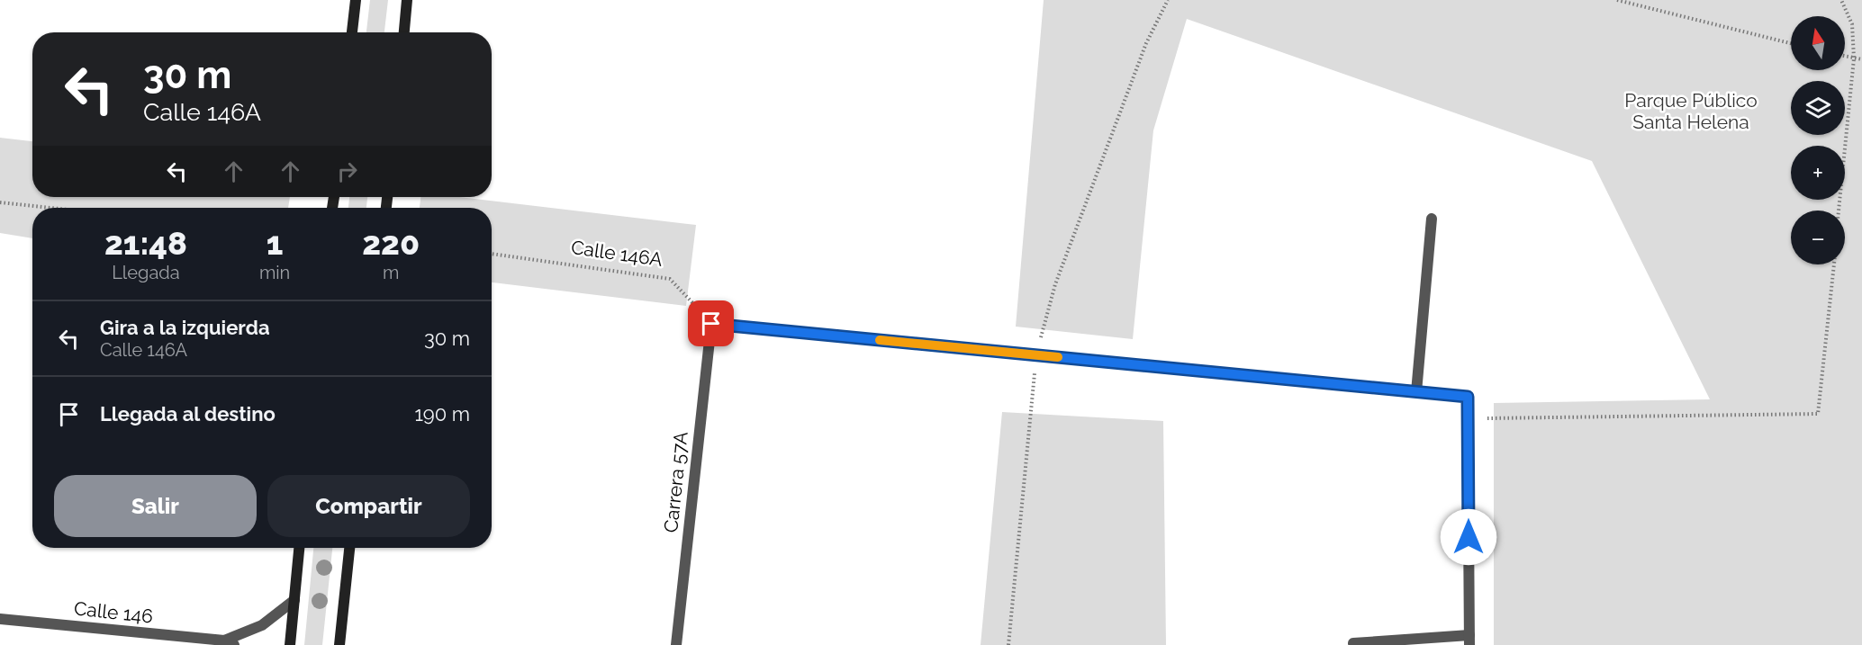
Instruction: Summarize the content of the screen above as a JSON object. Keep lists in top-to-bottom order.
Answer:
{
  "streets": {
    "street": ["Carrera 57A", "Calle 146"],
    "path": ["Calle 146A"]
  },
  "crossings": [
    ["Calle 146A", "Carrera 57A"]
  ],
  "parks": ["Parque Público Santa Helena"],
  "north": "top",
  "page": {
    "map_buttons": ["+", "−"],
    "turn": ["30 m", "Calle 146A"],
    "eta": [
      "21:48",
      "Llegada",
      "1",
      "min",
      "220",
      "m"
    ],
    "list": [
      {
        "name": "Gira a la izquierda",
        "note": "Calle 146A",
        "value": "30 m"
      },
      {
        "name": "Llegada al destino",
        "value": "190 m"
      }
    ],
    "buttons": ["Salir", "Compartir"]
  }
}
